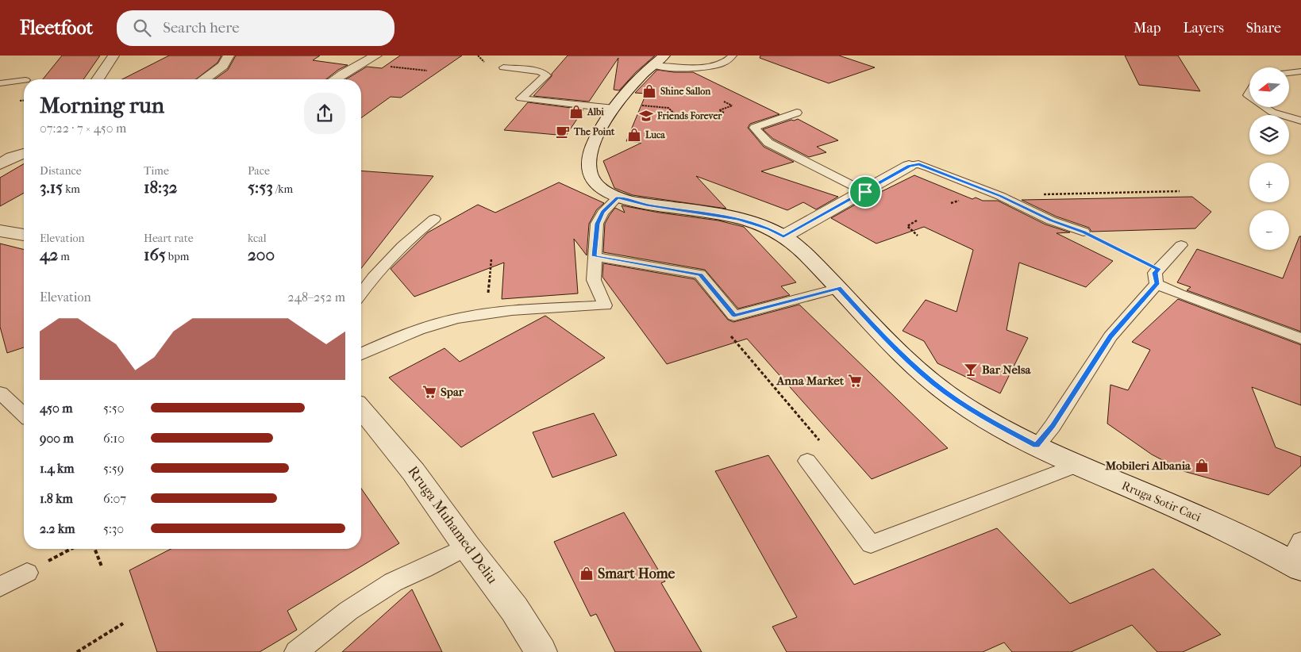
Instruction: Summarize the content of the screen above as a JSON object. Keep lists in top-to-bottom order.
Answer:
{
  "streets": {
    "main road": ["Rruga Sotir Caci", "Rruga Muhamed Deliu"]
  },
  "places": {
    "shop": [
      "Shine Sallon",
      "Albi",
      "Luca",
      "Mobileri Albania",
      "Smart Home"
    ],
    "school or university": ["Friends Forever"],
    "cafe": ["The Point"],
    "bar": ["Bar Nelsa"],
    "supermarket": ["Anna Market", "Spar"]
  },
  "north": "left",
  "page": {
    "header": "Fleetfoot",
    "search": "Search here",
    "nav": ["Map", "Layers", "Share"],
    "map_buttons": ["+", "−"],
    "heading": ["Morning run", "07:22 · 7 × 450 m"],
    "stats": [
      ["Distance", "3.15 km"],
      ["Time", "18:32"],
      ["Pace", "5:53 /km"],
      ["Elevation", "42 m"],
      ["Heart rate", "165 bpm"],
      ["kcal", "200"]
    ],
    "chart": ["Elevation", "248–252 m"],
    "list": [
      {
        "name": "450 m",
        "note": "5:50"
      },
      {
        "name": "900 m",
        "note": "6:10"
      },
      {
        "name": "1.4 km",
        "note": "5:59"
      },
      {
        "name": "1.8 km",
        "note": "6:07"
      },
      {
        "name": "2.2 km",
        "note": "5:30"
      }
    ]
  }
}
